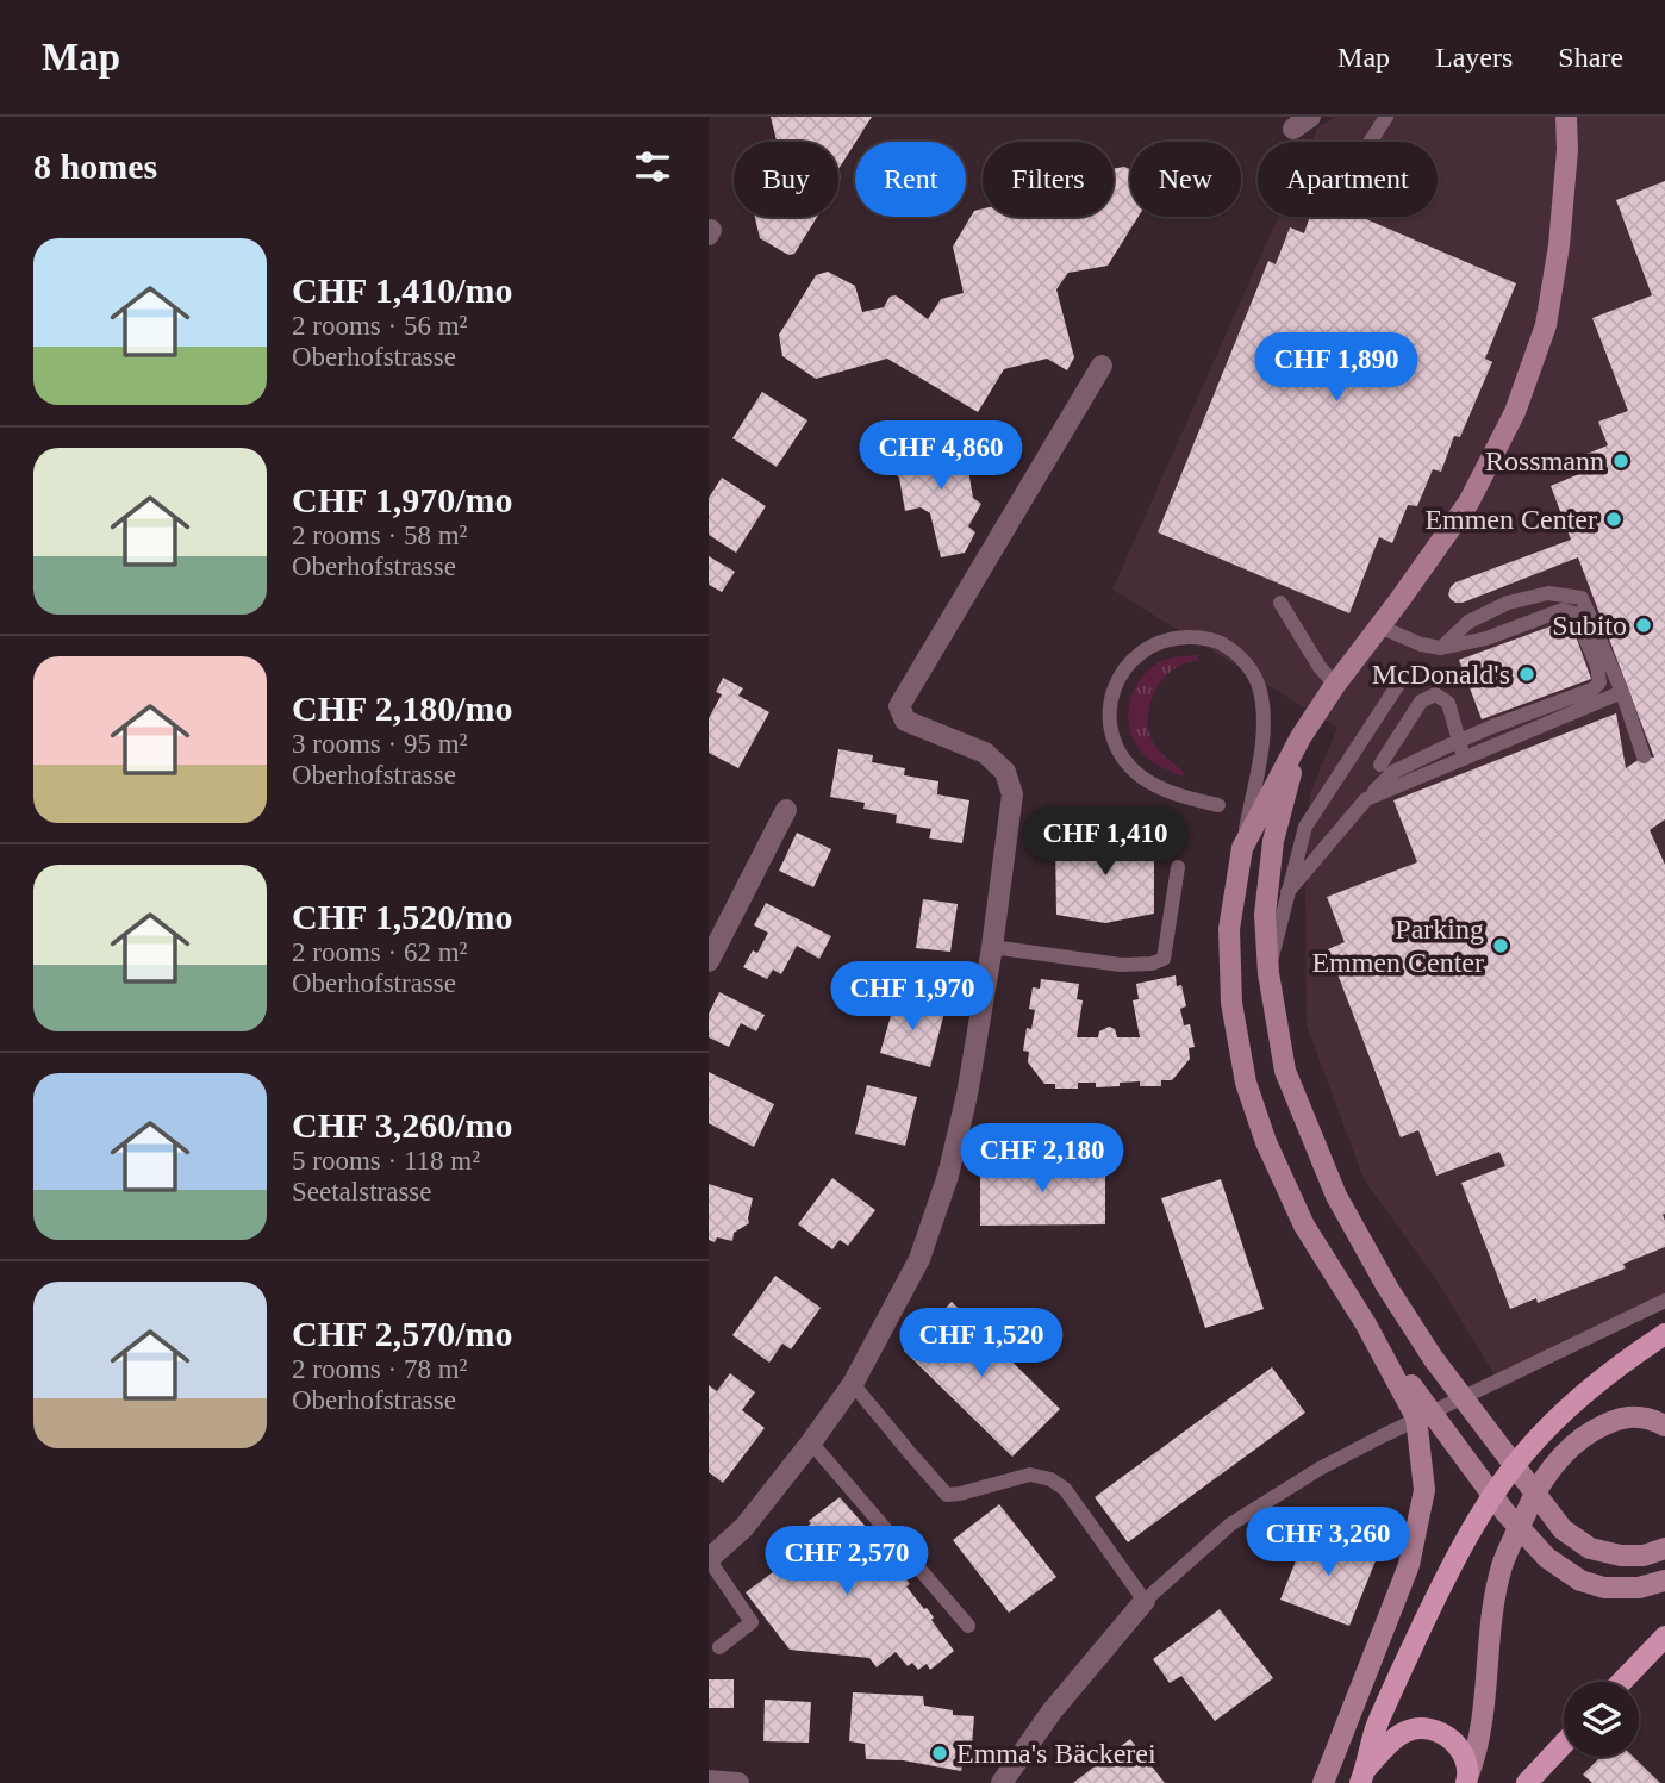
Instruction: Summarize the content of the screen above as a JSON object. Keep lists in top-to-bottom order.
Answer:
{
  "places": [
    "Rossmann",
    "Emmen Center",
    "Subito",
    "McDonald's",
    "Parking Emmen Center",
    "Emma's Bäckerei"
  ],
  "page": {
    "header": "Map",
    "nav": ["Map", "Layers", "Share"],
    "heading": "8 homes",
    "chip": [
      "Buy",
      "Rent",
      "Filters",
      "New",
      "Apartment"
    ],
    "list": [
      {
        "name": "CHF 1,410/mo",
        "note": "2 rooms · 56 m² · Oberhofstrasse"
      },
      {
        "name": "CHF 1,970/mo",
        "note": "2 rooms · 58 m² · Oberhofstrasse"
      },
      {
        "name": "CHF 2,180/mo",
        "note": "3 rooms · 95 m² · Oberhofstrasse"
      },
      {
        "name": "CHF 1,520/mo",
        "note": "2 rooms · 62 m² · Oberhofstrasse"
      },
      {
        "name": "CHF 3,260/mo",
        "note": "5 rooms · 118 m² · Seetalstrasse"
      },
      {
        "name": "CHF 2,570/mo",
        "note": "2 rooms · 78 m² · Oberhofstrasse"
      }
    ],
    "price": [
      "CHF 1,890",
      "CHF 4,860",
      "CHF 1,410",
      "CHF 1,970",
      "CHF 2,180",
      "CHF 1,520",
      "CHF 3,260",
      "CHF 2,570"
    ]
  }
}
